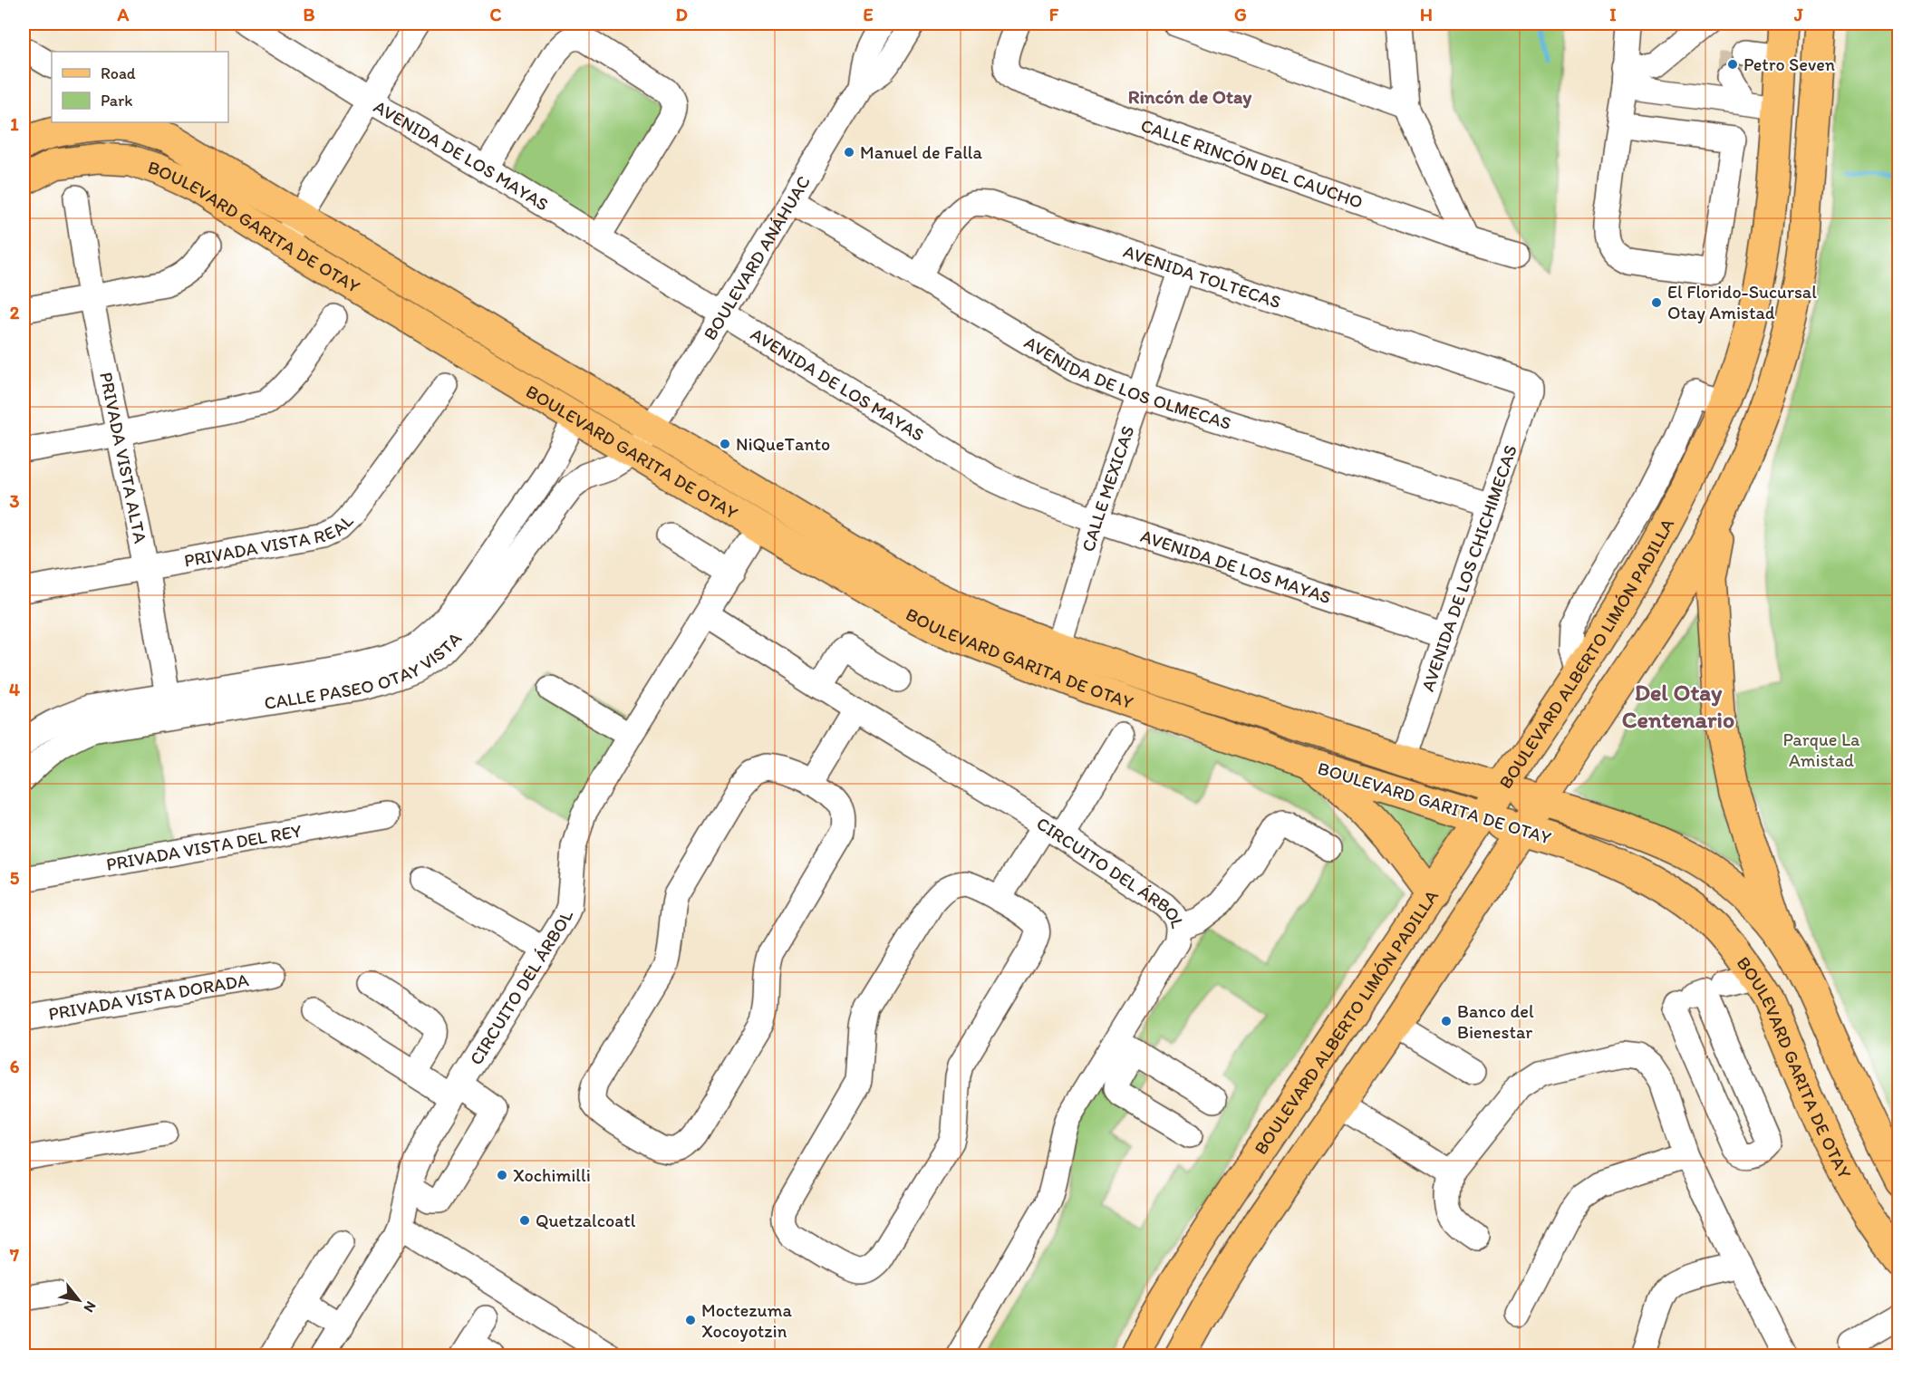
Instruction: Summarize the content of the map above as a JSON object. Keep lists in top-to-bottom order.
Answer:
{
  "streets": {
    "main road": ["BOULEVARD GARITA DE OTAY", "BOULEVARD ALBERTO LIMÓN PADILLA"],
    "street": [
      "AVENIDA DE LOS MAYAS",
      "CALLE RINCÓN DEL CAUCHO",
      "BOULEVARD ANÁHUAC",
      "AVENIDA TOLTECAS",
      "AVENIDA DE LOS OLMECAS",
      "PRIVADA VISTA ALTA",
      "CALLE MEXICAS",
      "PRIVADA VISTA REAL",
      "AVENIDA DE LOS CHICHIMECAS",
      "CALLE PASEO OTAY VISTA",
      "PRIVADA VISTA DEL REY",
      "CIRCUITO DEL ÁRBOL",
      "PRIVADA VISTA DORADA"
    ]
  },
  "crossings": [
    ["AVENIDA DE LOS MAYAS", "BOULEVARD ANÁHUAC"],
    ["AVENIDA DE LOS MAYAS", "CALLE MEXICAS"],
    ["AVENIDA DE LOS MAYAS", "AVENIDA DE LOS CHICHIMECAS"],
    ["BOULEVARD GARITA DE OTAY", "BOULEVARD ANÁHUAC"],
    ["BOULEVARD GARITA DE OTAY", "CALLE MEXICAS"],
    ["BOULEVARD GARITA DE OTAY", "AVENIDA DE LOS CHICHIMECAS"],
    ["BOULEVARD GARITA DE OTAY", "BOULEVARD ALBERTO LIMÓN PADILLA"],
    ["BOULEVARD GARITA DE OTAY", "CALLE PASEO OTAY VISTA"],
    ["BOULEVARD ANÁHUAC", "AVENIDA DE LOS OLMECAS"],
    ["BOULEVARD ANÁHUAC", "CALLE PASEO OTAY VISTA"],
    ["AVENIDA TOLTECAS", "AVENIDA DE LOS OLMECAS"],
    ["AVENIDA TOLTECAS", "CALLE MEXICAS"],
    ["AVENIDA TOLTECAS", "AVENIDA DE LOS CHICHIMECAS"],
    ["AVENIDA DE LOS OLMECAS", "CALLE MEXICAS"],
    ["AVENIDA DE LOS OLMECAS", "AVENIDA DE LOS CHICHIMECAS"],
    ["PRIVADA VISTA ALTA", "PRIVADA VISTA REAL"],
    ["PRIVADA VISTA ALTA", "CALLE PASEO OTAY VISTA"]
  ],
  "districts": ["Rincón de Otay", "Del Otay Centenario"],
  "parks": ["Parque La Amistad"],
  "places": [
    "Petro Seven",
    "Manuel de Falla",
    "El Florido-Sucursal Otay Amistad",
    "NiQueTanto",
    "Banco del Bienestar",
    "Xochimilli",
    "Quetzalcoatl",
    "Moctezuma Xocoyotzin"
  ],
  "legend": ["Road", "Park"],
  "north": "bottom right",
  "grid": {
    "columns": [
      "A",
      "B",
      "C",
      "D",
      "E",
      "F",
      "G",
      "H",
      "I",
      "J"
    ],
    "rows": [
      "1",
      "2",
      "3",
      "4",
      "5",
      "6",
      "7"
    ]
  }
}
